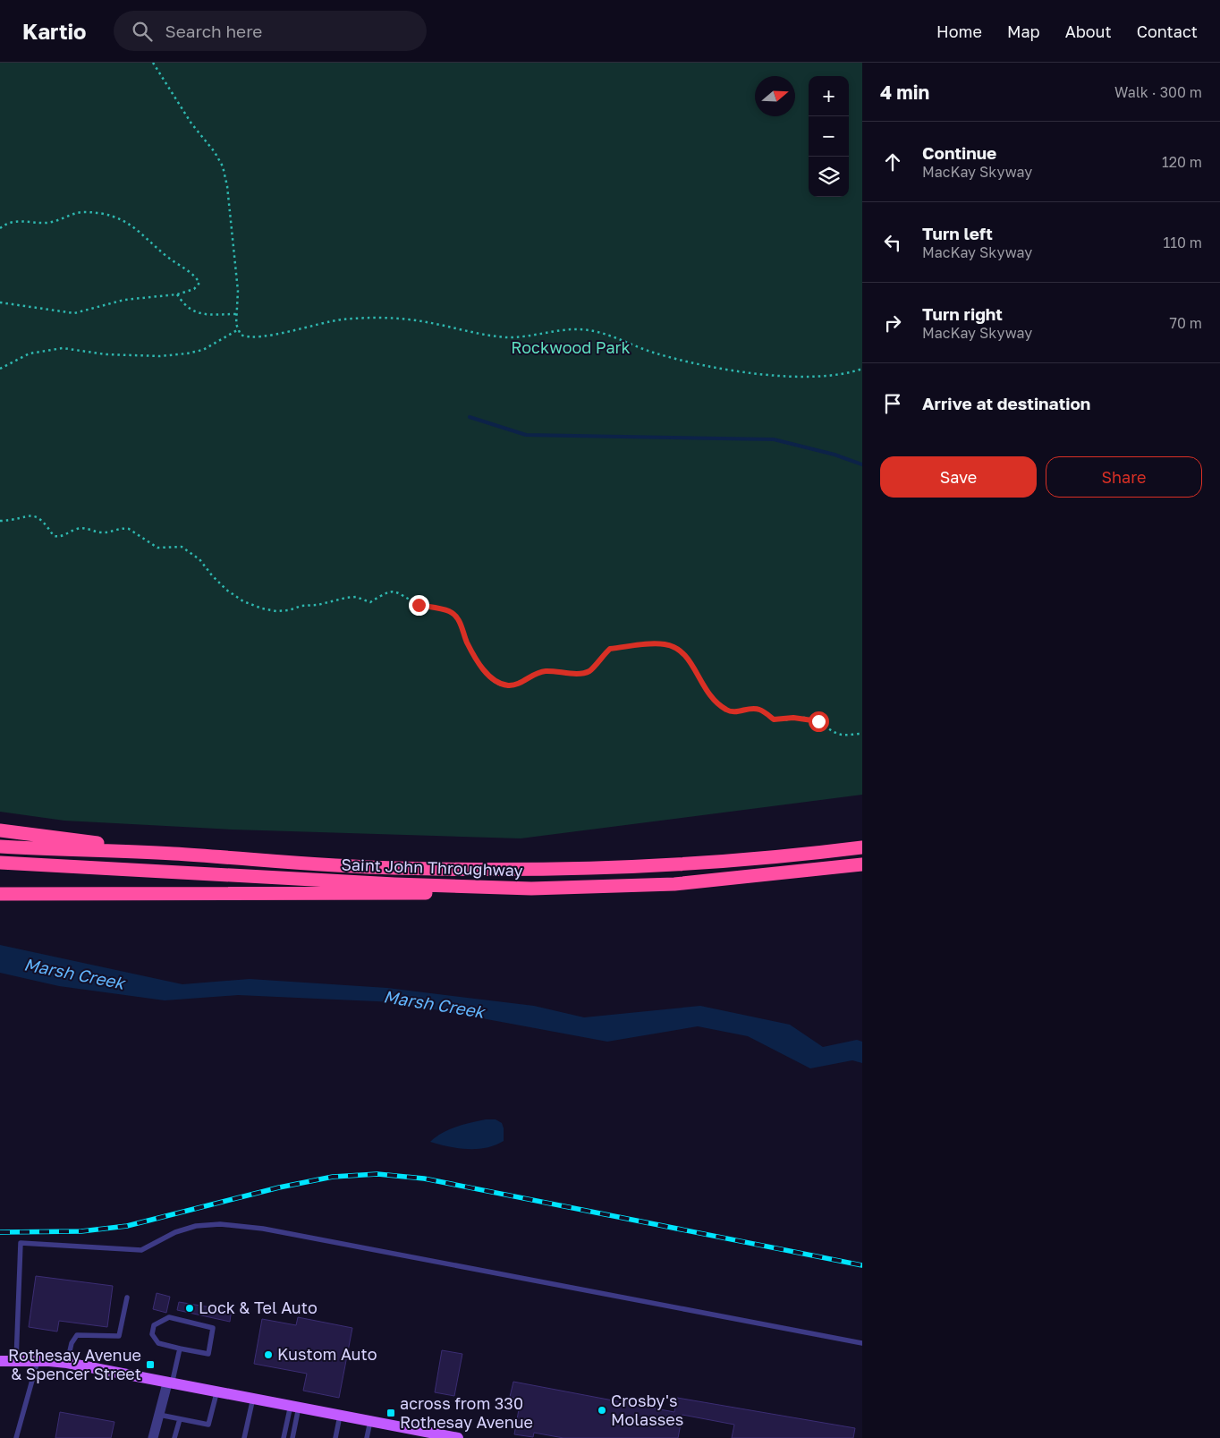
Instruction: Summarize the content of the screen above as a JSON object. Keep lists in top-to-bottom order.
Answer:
{
  "streets": {
    "highway": ["Saint John Throughway"]
  },
  "water": ["Marsh Creek"],
  "parks": ["Rockwood Park"],
  "places": {
    "other": ["Lock & Tel Auto", "Kustom Auto", "Crosby's Molasses"],
    "transit": ["Rothesay Avenue & Spencer Street", "across from 330 Rothesay Avenue"]
  },
  "north": "right",
  "page": {
    "header": "Kartio",
    "search": "Search here",
    "nav": [
      "Home",
      "Map",
      "About",
      "Contact"
    ],
    "heading": ["4 min", "Walk · 300 m"],
    "map_buttons": ["+", "−"],
    "list": [
      ["Continue", "MacKay Skyway", "120 m"],
      ["Turn left", "MacKay Skyway", "110 m"],
      ["Turn right", "MacKay Skyway", "70 m"],
      "Arrive at destination"
    ],
    "buttons": ["Save", "Share"]
  }
}
